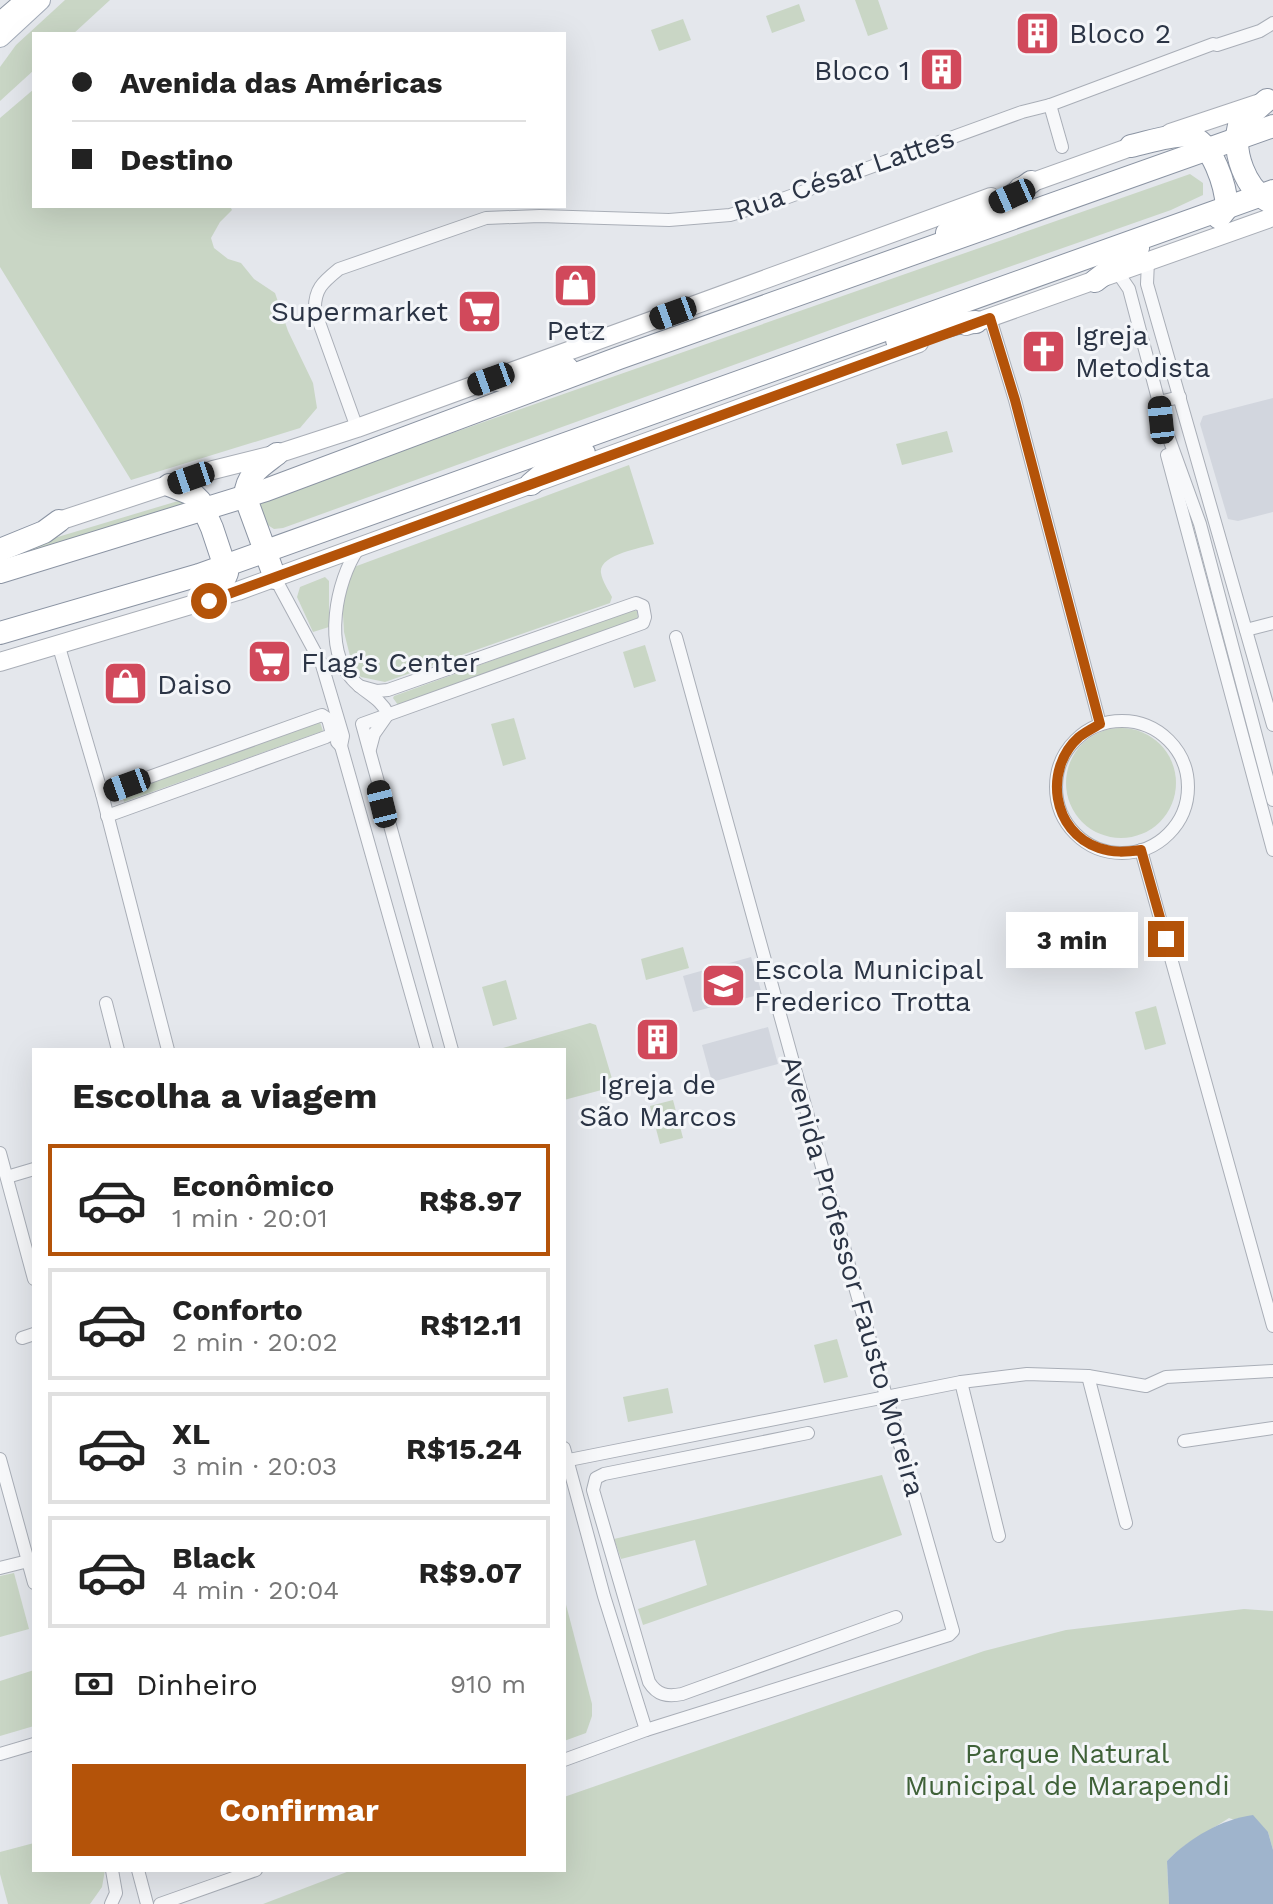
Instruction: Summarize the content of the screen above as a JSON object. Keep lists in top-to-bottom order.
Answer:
{
  "streets": {
    "street": ["Rua César Lattes", "Avenida Professor Fausto Moreira"]
  },
  "parks": ["Parque Natural Municipal de Marapendi"],
  "places": {
    "building": ["Bloco 2", "Bloco 1", "Igreja de São Marcos"],
    "shop": ["Petz", "Daiso"],
    "supermarket": ["Supermarket", "Flag's Center"],
    "church": ["Igreja Metodista"],
    "school or university": ["Escola Municipal Frederico Trotta"]
  },
  "page": {
    "banner": ["Avenida das Américas", "Destino"],
    "bubble": "3 min",
    "heading": "Escolha a viagem",
    "list": [
      {
        "name": "Econômico",
        "note": "1 min · 20:01",
        "value": "R$8.97"
      },
      {
        "name": "Conforto",
        "note": "2 min · 20:02",
        "value": "R$12.11"
      },
      {
        "name": "XL",
        "note": "3 min · 20:03",
        "value": "R$15.24"
      },
      {
        "name": "Black",
        "note": "4 min · 20:04",
        "value": "R$9.07"
      }
    ],
    "pay": ["Dinheiro", "910 m"],
    "buttons": "Confirmar"
  }
}
